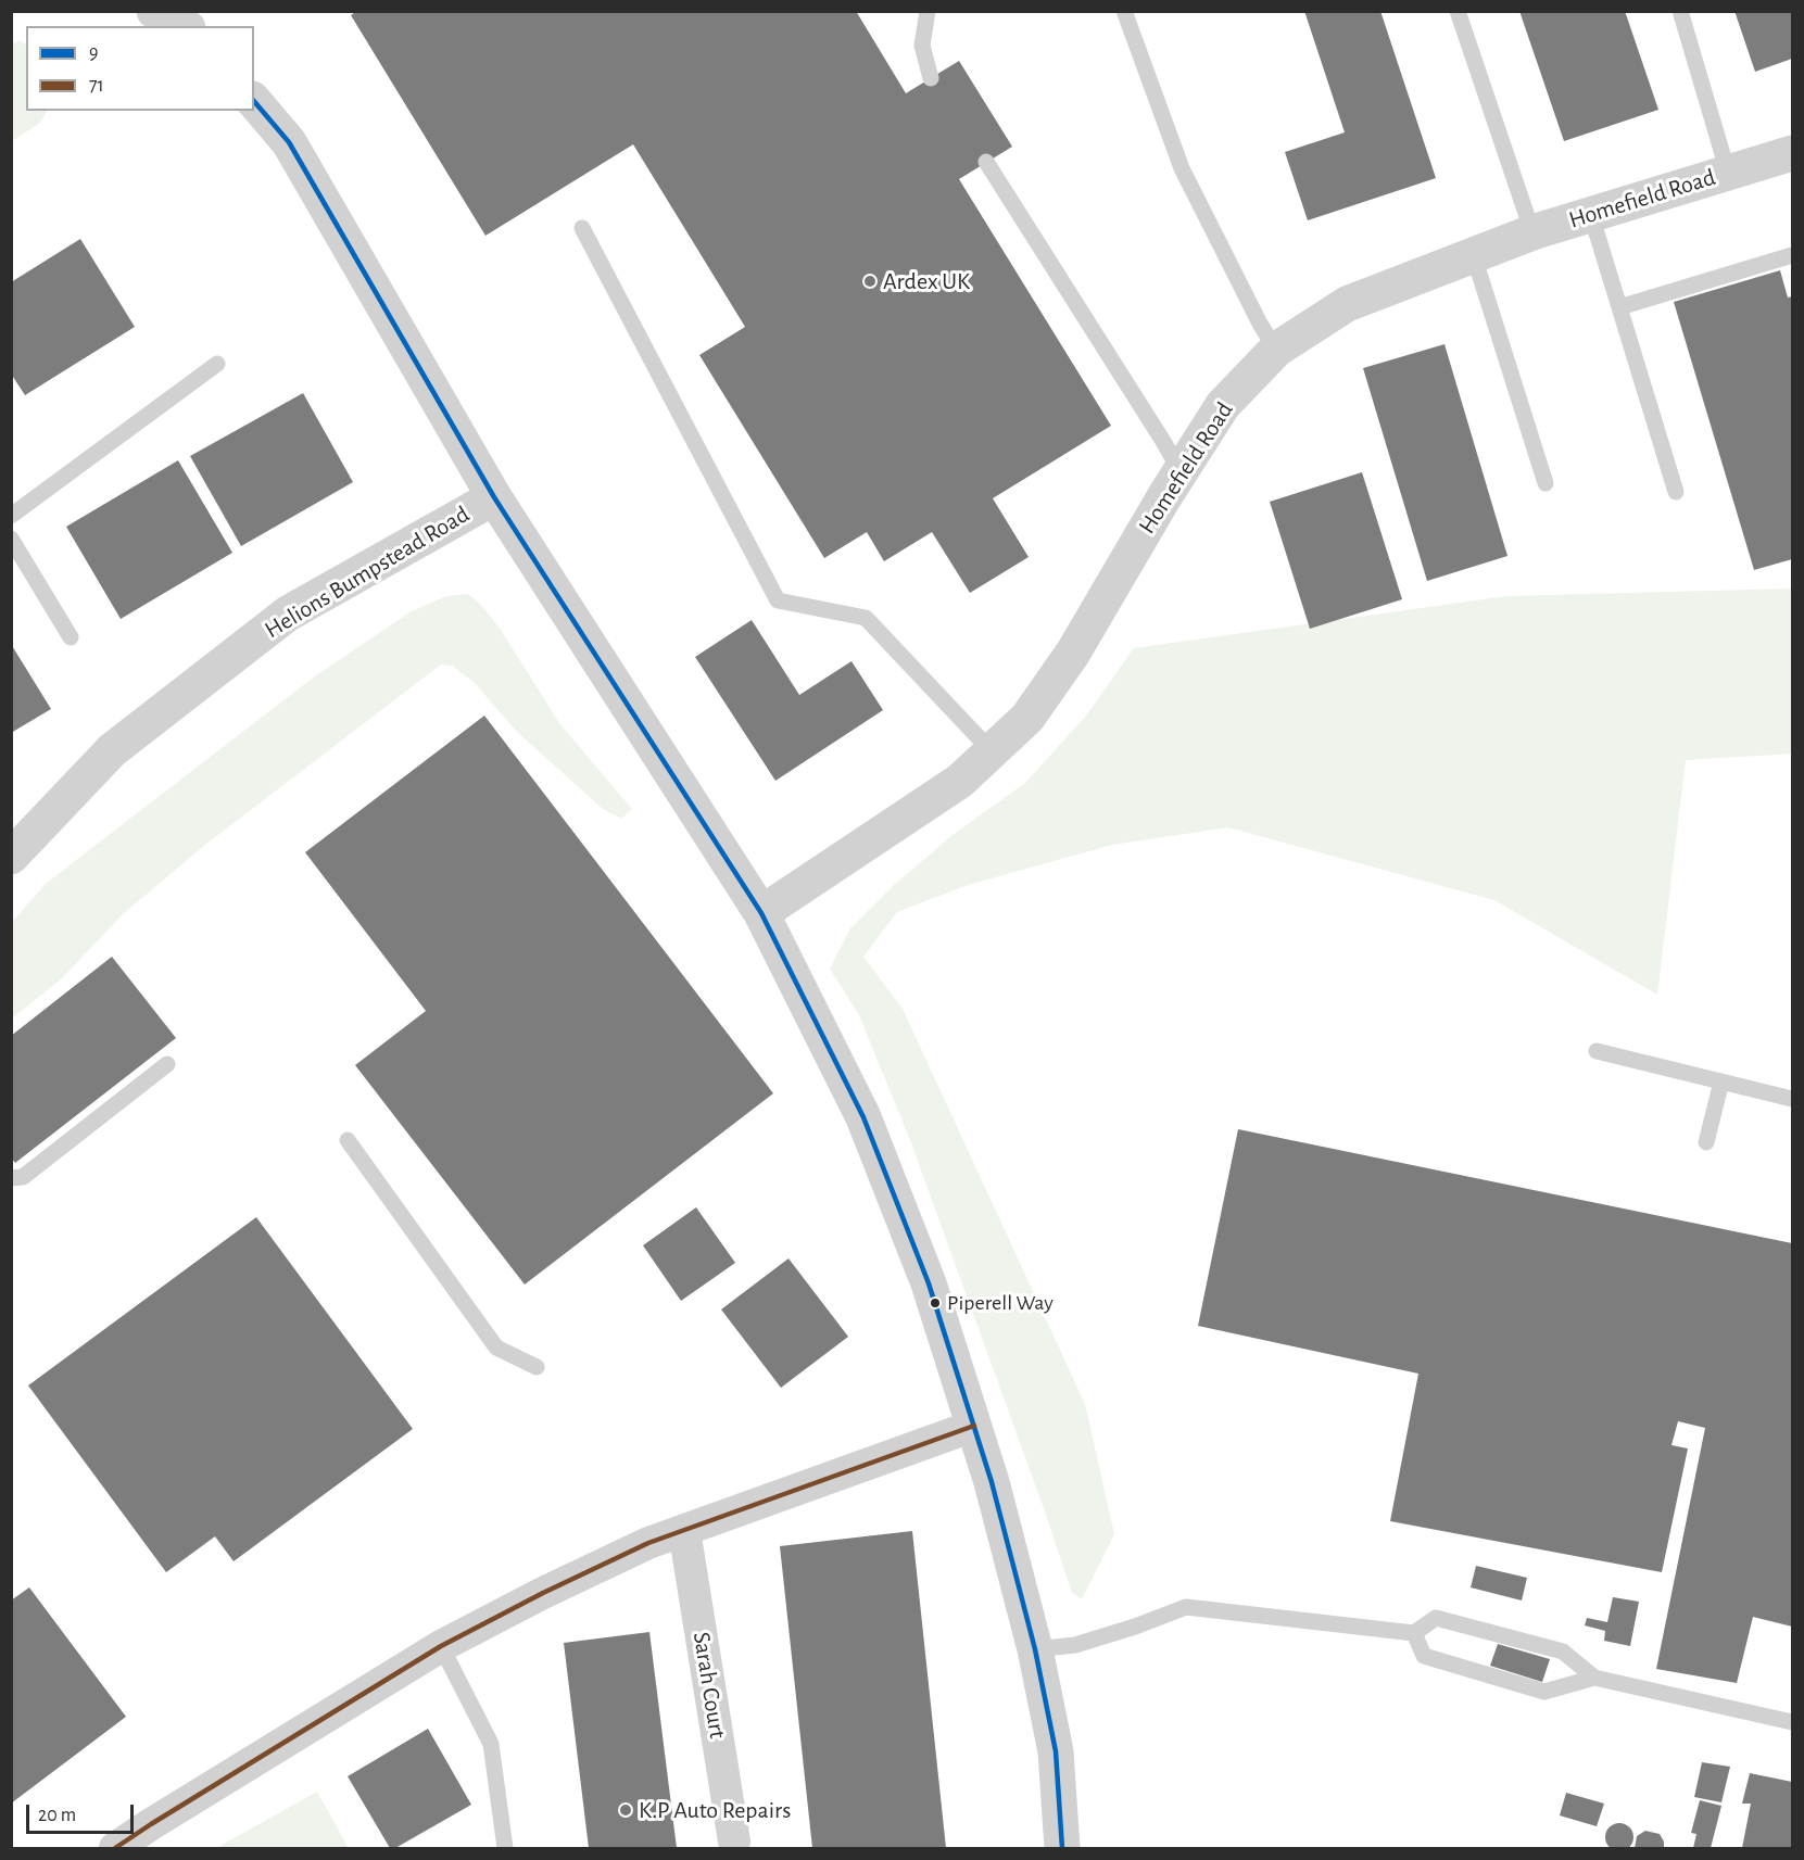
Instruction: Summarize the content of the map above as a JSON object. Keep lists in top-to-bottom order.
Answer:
{
  "streets": {
    "street": ["Homefield Road", "Helions Bumpstead Road", "Sarah Court"]
  },
  "places": ["Ardex UK", "Piperell Way", "K.P Auto Repairs"],
  "lines": ["transit line 9", "transit line 71"],
  "legend": ["9", "71"],
  "scale_bar": "20 m"
}
